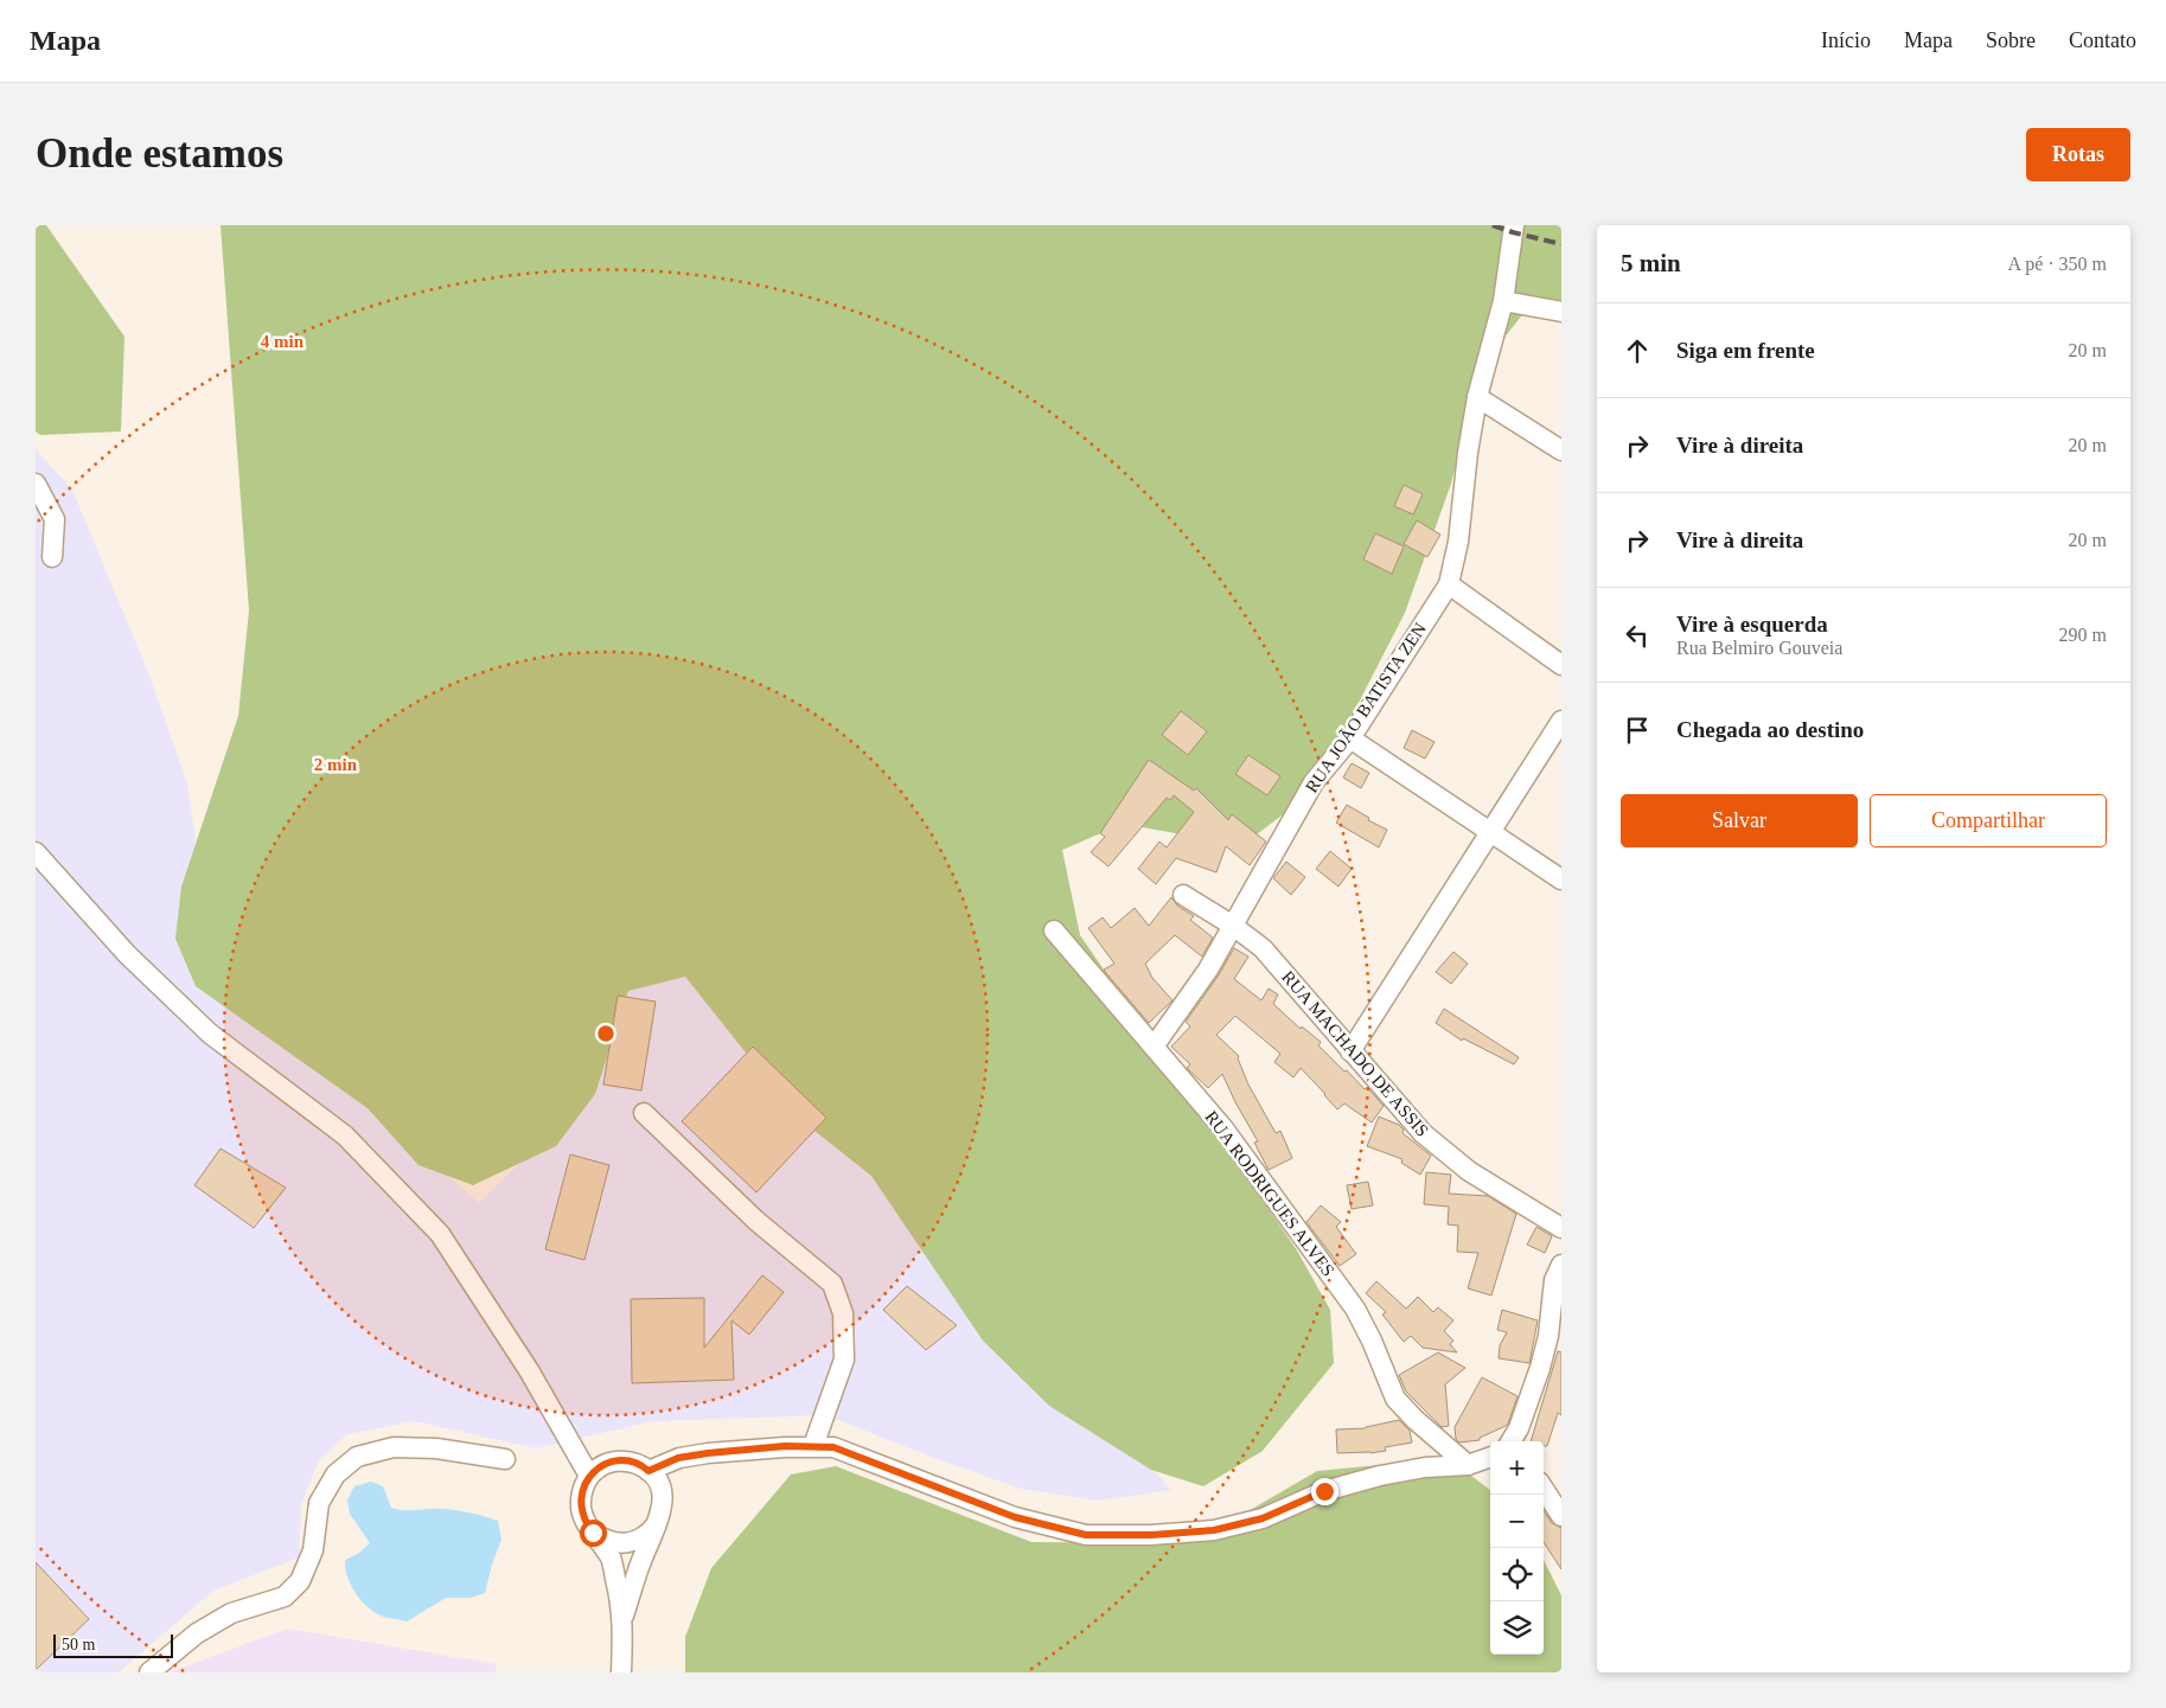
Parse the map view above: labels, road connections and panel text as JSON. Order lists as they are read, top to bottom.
{
  "streets": {
    "street": ["RUA JOÃO BATISTA ZEN", "RUA MACHADO DE ASSIS", "RUA RODRIGUES ALVES"]
  },
  "crossings": [
    ["RUA JOÃO BATISTA ZEN", "RUA MACHADO DE ASSIS"],
    ["RUA JOÃO BATISTA ZEN", "RUA RODRIGUES ALVES"]
  ],
  "scale_bar": "50 m",
  "page": {
    "header": "Mapa",
    "nav": [
      "Início",
      "Mapa",
      "Sobre",
      "Contato"
    ],
    "buttons": [
      "Rotas",
      ["Salvar", "Compartilhar"]
    ],
    "title": "Onde estamos",
    "heading": ["5 min", "A pé · 350 m"],
    "list": [
      ["Siga em frente", "20 m"],
      ["Vire à direita", "20 m"],
      ["Vire à direita", "20 m"],
      ["Vire à esquerda", "Rua Belmiro Gouveia", "290 m"],
      "Chegada ao destino"
    ],
    "map_buttons": ["+", "−"],
    "scale": "50 m"
  },
  "rings": ["4 min", "2 min"]
}
